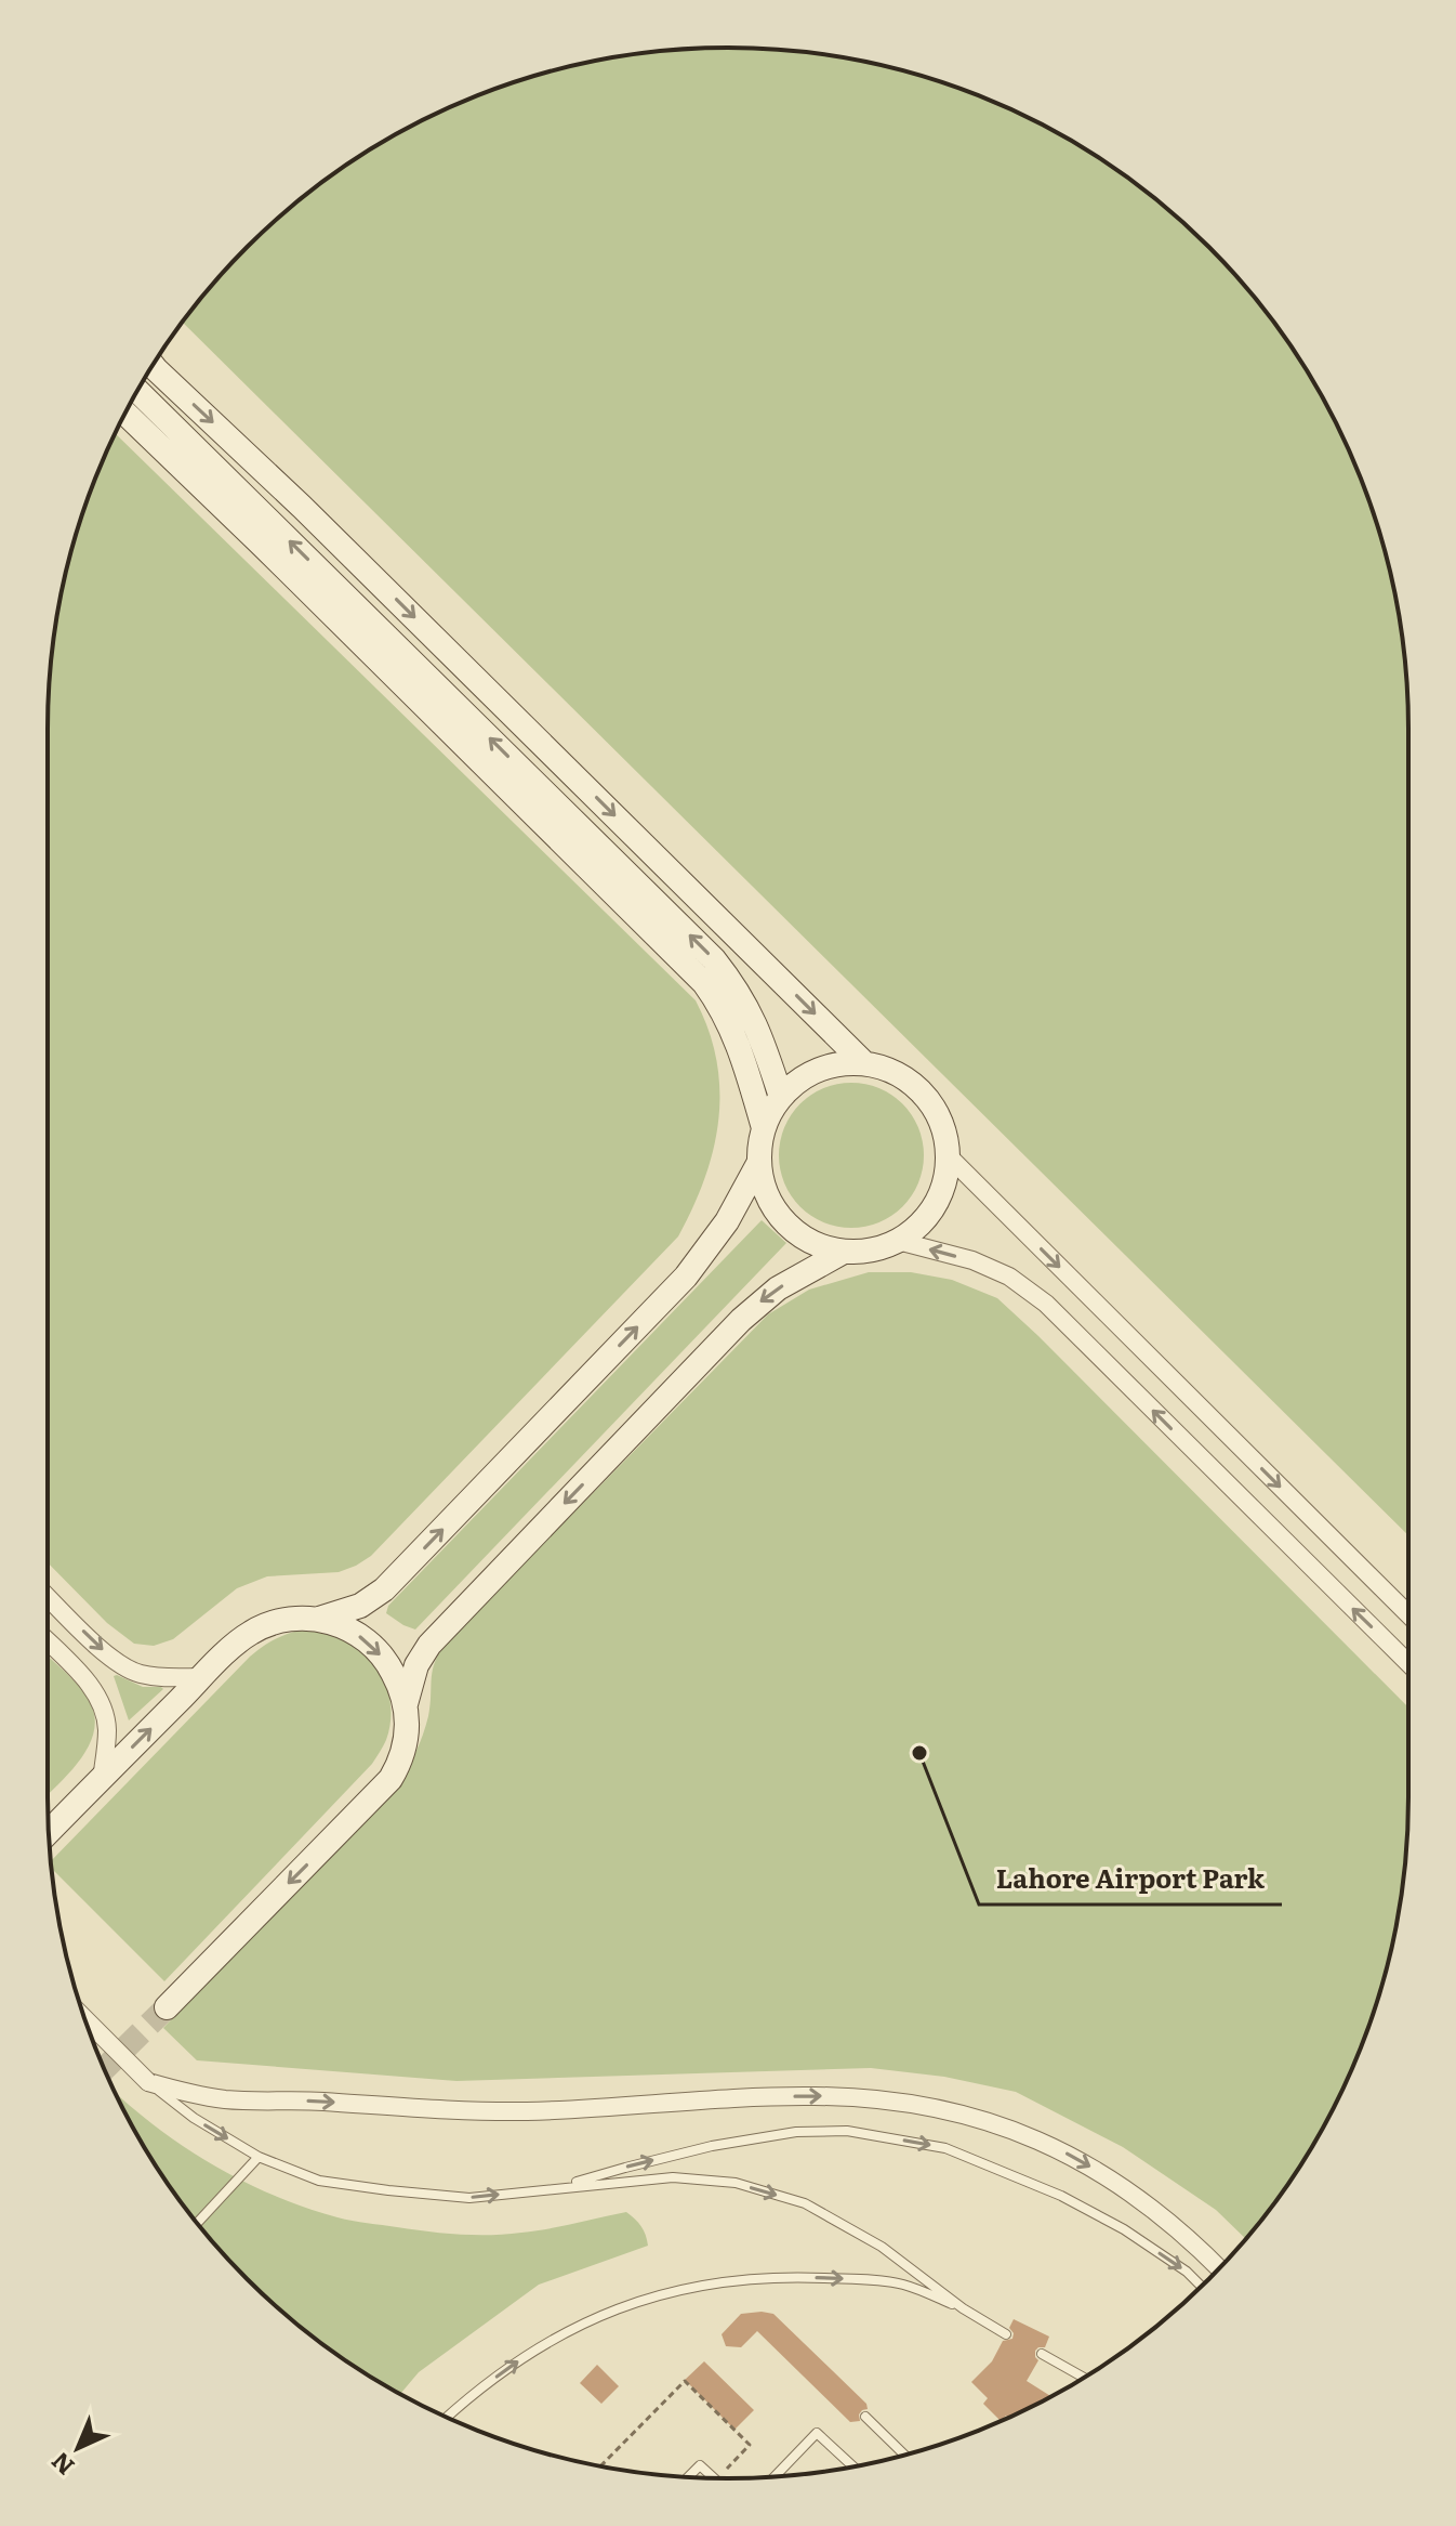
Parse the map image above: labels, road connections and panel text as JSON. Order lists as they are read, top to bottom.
{
  "places": ["Lahore Airport Park"],
  "north": "bottom left"
}
